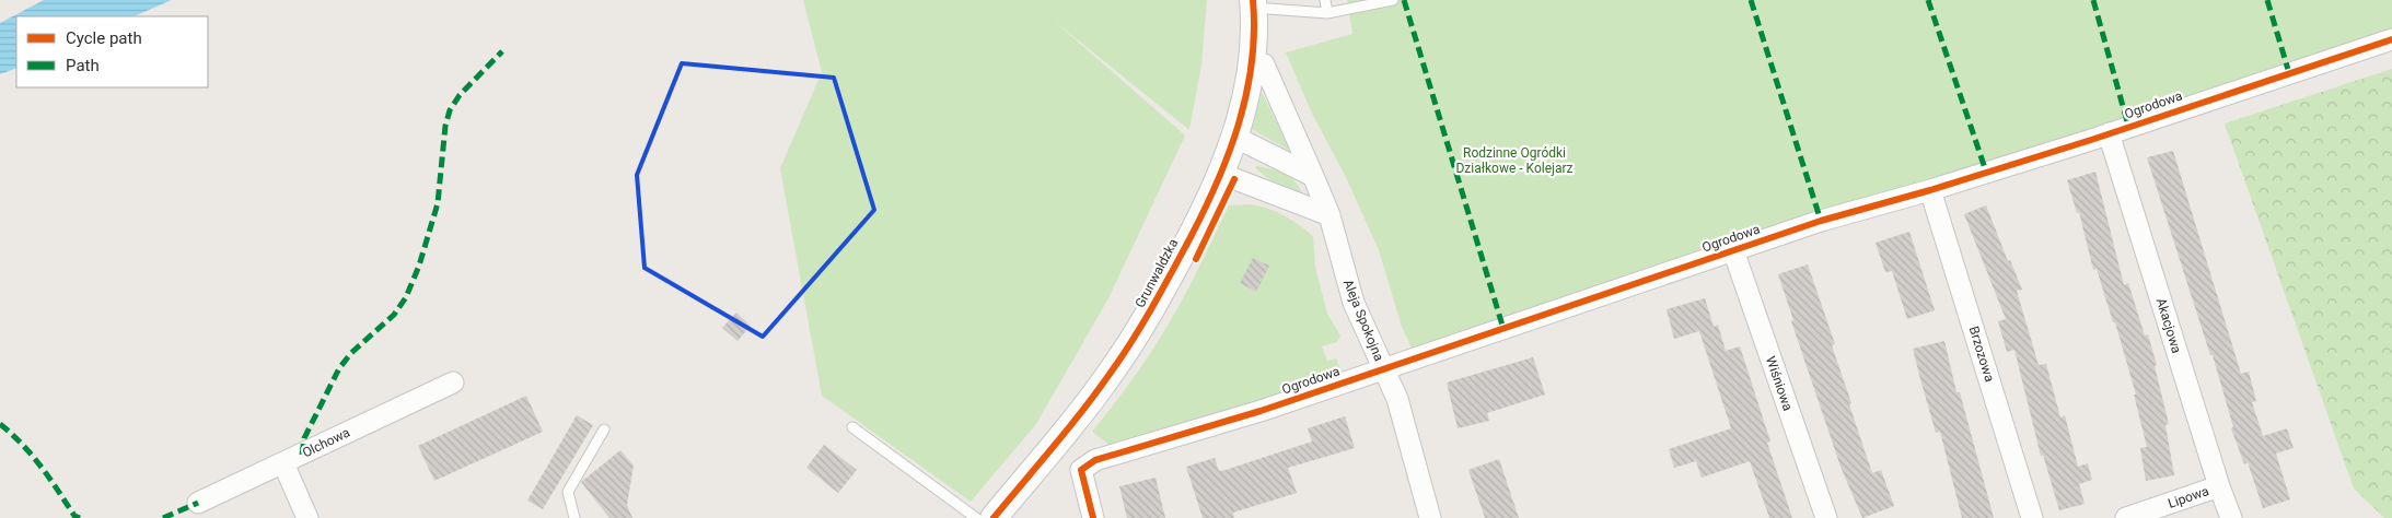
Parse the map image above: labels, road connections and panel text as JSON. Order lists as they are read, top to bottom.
{
  "streets": {
    "street": [
      "Ogrodowa",
      "Grunwaldzka",
      "Aleja Spokojna",
      "Akacjowa",
      "Brzozowa",
      "Wiśniowa",
      "Olchowa",
      "Lipowa"
    ]
  },
  "crossings": [
    ["Ogrodowa", "Aleja Spokojna"],
    ["Ogrodowa", "Akacjowa"],
    ["Ogrodowa", "Brzozowa"],
    ["Ogrodowa", "Wiśniowa"],
    ["Grunwaldzka", "Aleja Spokojna"],
    ["Akacjowa", "Lipowa"]
  ],
  "parks": ["Rodzinne Ogródki Działkowe - Kolejarz"],
  "legend": ["Cycle path", "Path"]
}
